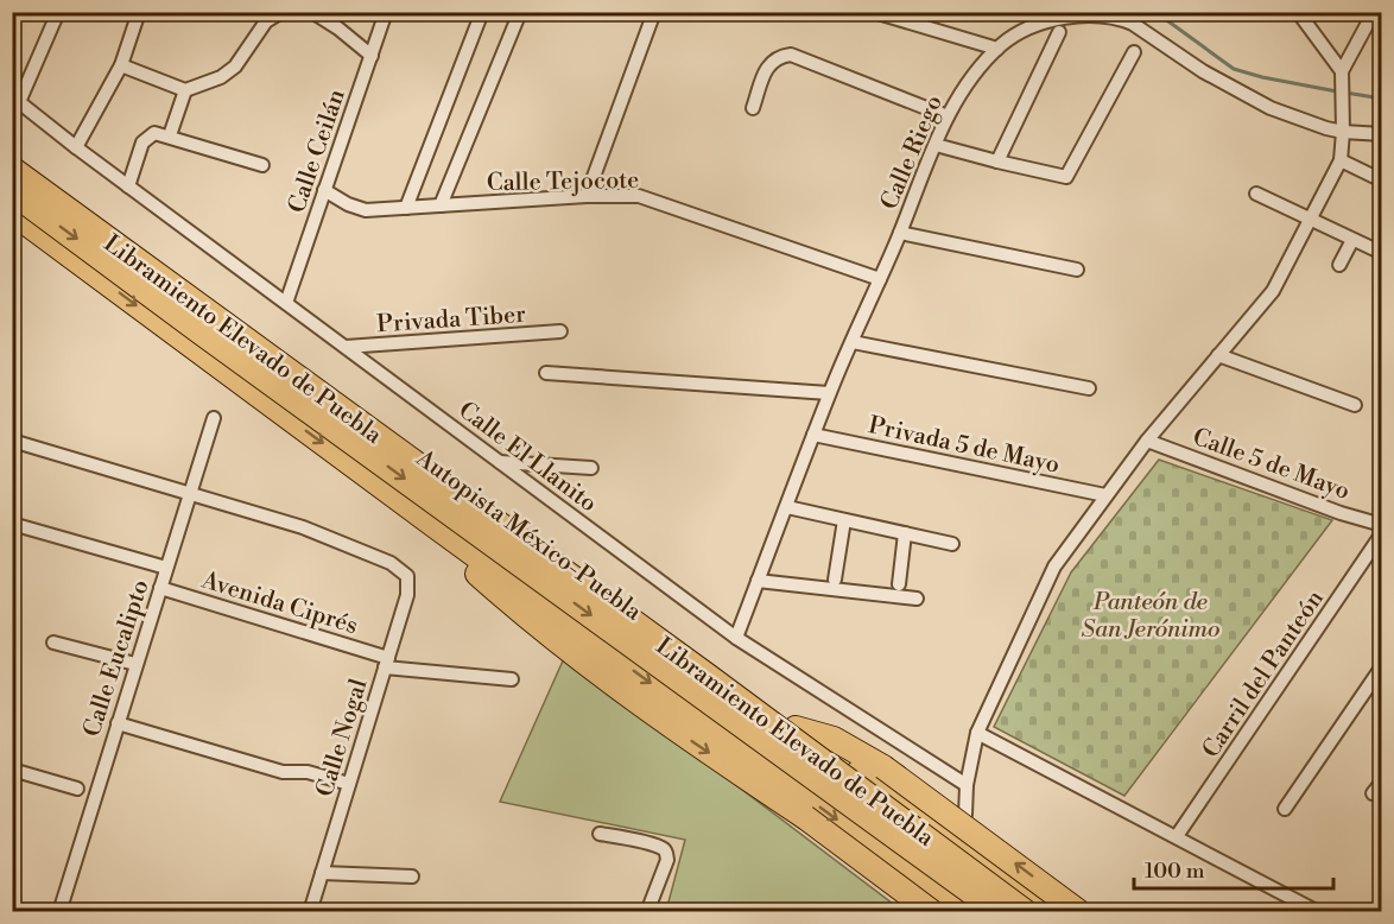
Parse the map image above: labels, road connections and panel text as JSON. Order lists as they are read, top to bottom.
{
  "streets": {
    "highway": ["Libramiento Elevado de Puebla", "Autopista México-Puebla"],
    "street": [
      "Calle Ceilán",
      "Calle Riego",
      "Calle Tejocote",
      "Privada Tiber",
      "Privada 5 de Mayo",
      "Calle El Llanito",
      "Calle 5 de Mayo",
      "Avenida Ciprés",
      "Calle Eucalipto",
      "Carril del Panteón",
      "Calle Nogal"
    ]
  },
  "crossings": [
    ["Calle Ceilán", "Calle Tejocote"],
    ["Calle Ceilán", "Calle El Llanito"],
    ["Calle Riego", "Calle Tejocote"],
    ["Calle Riego", "Privada 5 de Mayo"],
    ["Calle Riego", "Calle El Llanito"],
    ["Privada Tiber", "Calle El Llanito"],
    ["Avenida Ciprés", "Calle Eucalipto"],
    ["Avenida Ciprés", "Calle Nogal"],
    ["Calle Eucalipto", "Calle Nogal"]
  ],
  "parks": ["Panteón de San Jerónimo"],
  "scale_bar": "100 m"
}
